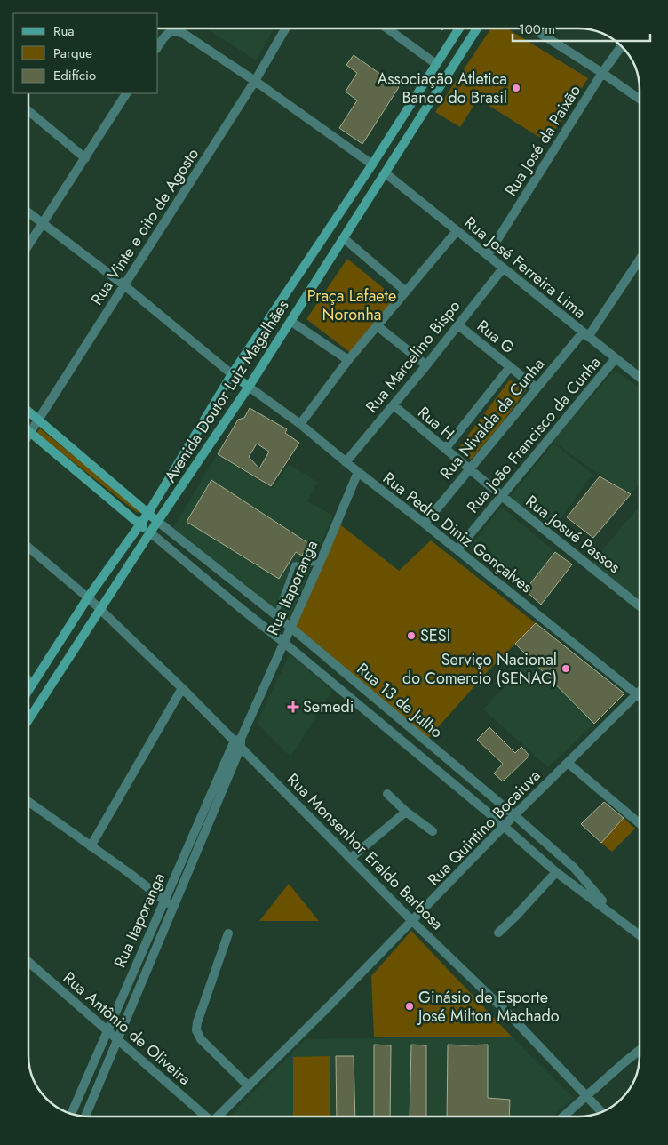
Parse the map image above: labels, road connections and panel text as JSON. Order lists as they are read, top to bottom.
{
  "streets": {
    "street": [
      "Rua José da Paixão",
      "Rua Vinte e oito de Agosto",
      "Rua José Ferreira Lima",
      "Rua G",
      "Rua Marcelino Bispo",
      "Avenida Doutor Luiz Magalhães",
      "Rua Nivalda da Cunha",
      "Rua H",
      "Rua João Francisco da Cunha",
      "Rua Pedro Diniz Gonçalves",
      "Rua Josué Passos",
      "Rua Itaporanga",
      "Rua 13 de Julho",
      "Rua Quintino Bocaiuva",
      "Rua Monsenhor Eraldo Barbosa",
      "Rua Antônio de Oliveira"
    ]
  },
  "crossings": [
    ["Rua José da Paixão", "Rua José Ferreira Lima"],
    ["Rua José Ferreira Lima", "Rua Marcelino Bispo"],
    ["Rua José Ferreira Lima", "Avenida Doutor Luiz Magalhães"],
    ["Rua José Ferreira Lima", "Rua Nivalda da Cunha"],
    ["Rua José Ferreira Lima", "Rua João Francisco da Cunha"],
    ["Rua G", "Rua Marcelino Bispo"],
    ["Rua G", "Rua Nivalda da Cunha"],
    ["Rua Marcelino Bispo", "Rua H"],
    ["Rua Marcelino Bispo", "Rua Pedro Diniz Gonçalves"],
    ["Avenida Doutor Luiz Magalhães", "Rua Pedro Diniz Gonçalves"],
    ["Avenida Doutor Luiz Magalhães", "Rua 13 de Julho"],
    ["Avenida Doutor Luiz Magalhães", "Rua Monsenhor Eraldo Barbosa"],
    ["Rua Nivalda da Cunha", "Rua H"],
    ["Rua Nivalda da Cunha", "Rua Pedro Diniz Gonçalves"],
    ["Rua H", "Rua João Francisco da Cunha"],
    ["Rua H", "Rua Josué Passos"],
    ["Rua João Francisco da Cunha", "Rua Pedro Diniz Gonçalves"],
    ["Rua João Francisco da Cunha", "Rua Josué Passos"],
    ["Rua Pedro Diniz Gonçalves", "Rua Itaporanga"],
    ["Rua Pedro Diniz Gonçalves", "Rua Quintino Bocaiuva"],
    ["Rua Itaporanga", "Rua 13 de Julho"],
    ["Rua Itaporanga", "Rua Monsenhor Eraldo Barbosa"],
    ["Rua Itaporanga", "Rua Antônio de Oliveira"],
    ["Rua 13 de Julho", "Rua Quintino Bocaiuva"],
    ["Rua Quintino Bocaiuva", "Rua Monsenhor Eraldo Barbosa"]
  ],
  "parks": ["Praça Lafaete Noronha"],
  "places": {
    "other": [
      "Associação Atletica Banco do Brasil",
      "SESI",
      "Serviço Nacional do Comercio (SENAC)",
      "Ginásio de Esporte José Milton Machado"
    ],
    "health": ["Semedi"]
  },
  "legend": ["Rua", "Parque", "Edifício"],
  "scale_bar": "100 m"
}
